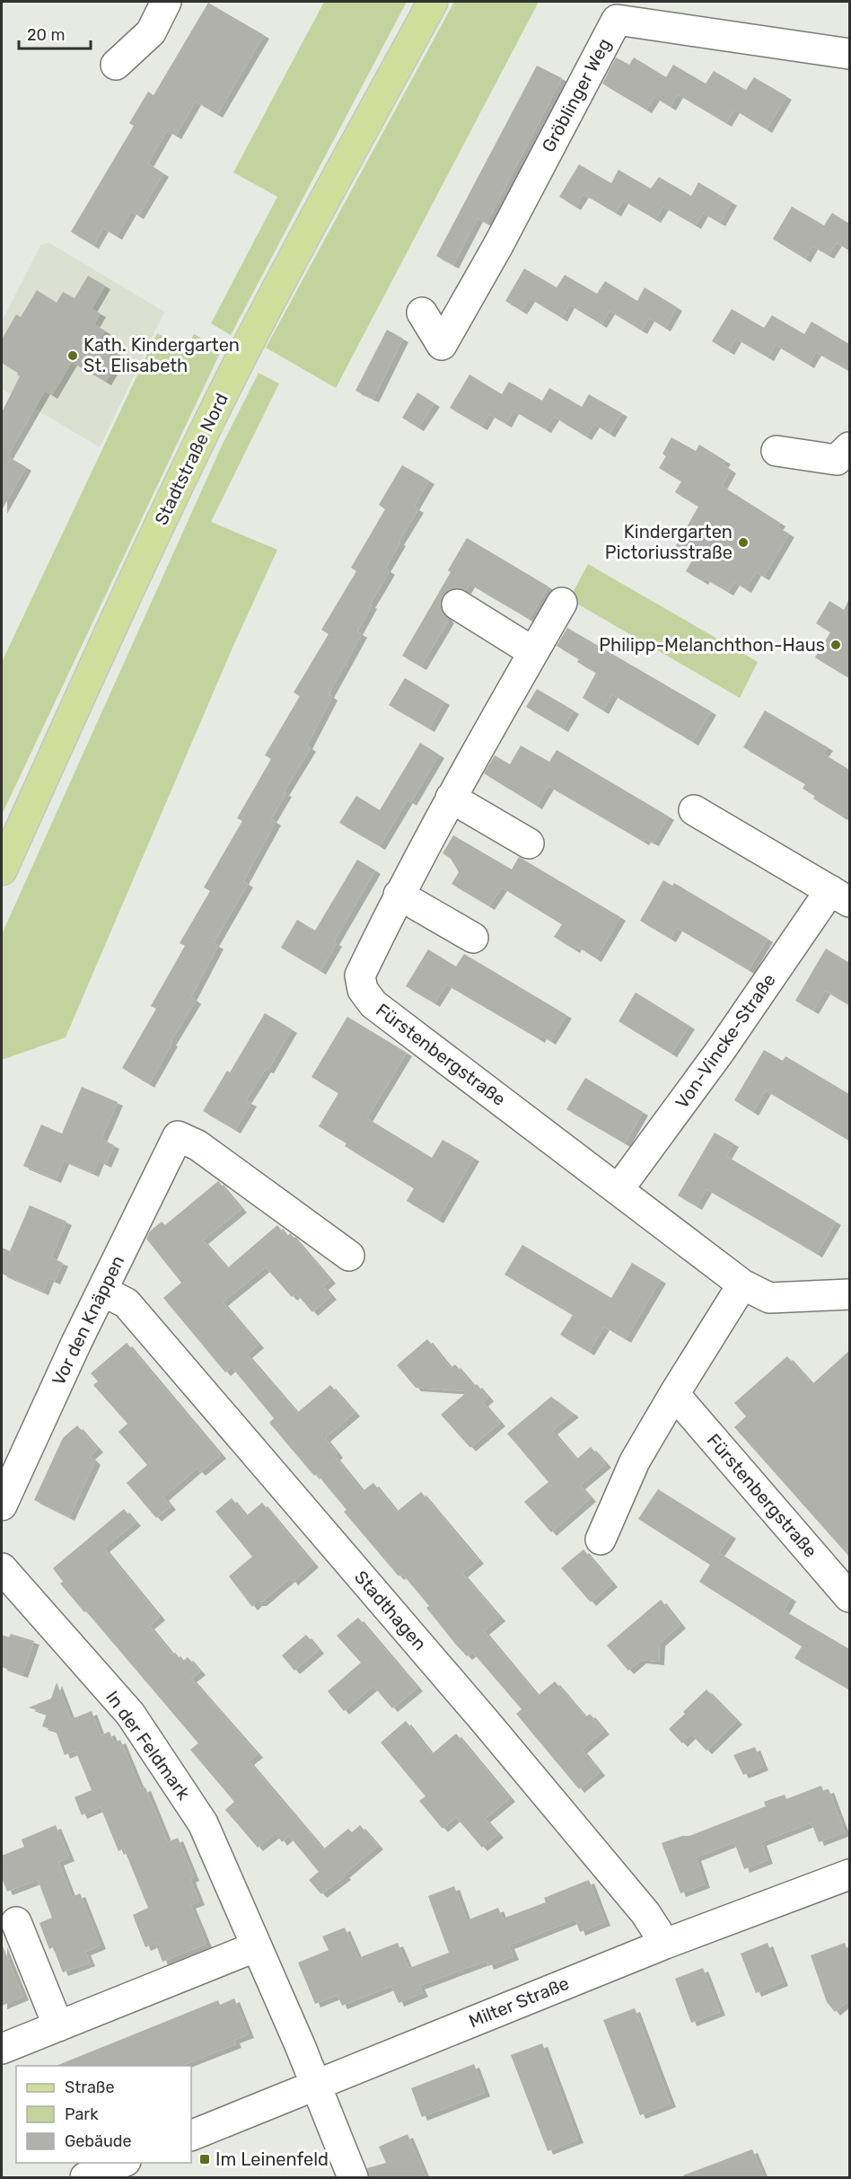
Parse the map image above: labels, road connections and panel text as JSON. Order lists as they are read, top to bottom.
{
  "streets": {
    "main road": ["Stadtstraße Nord"],
    "street": [
      "Gröblinger Weg",
      "Von-Vincke-Straße",
      "Fürstenbergstraße",
      "Vor den Knäppen",
      "Stadthagen",
      "In der Feldmark",
      "Milter Straße"
    ]
  },
  "crossings": [
    ["Von-Vincke-Straße", "Fürstenbergstraße"],
    ["Vor den Knäppen", "Stadthagen"],
    ["Stadthagen", "Milter Straße"],
    ["In der Feldmark", "Milter Straße"]
  ],
  "places": {
    "other": ["Kath. Kindergarten St. Elisabeth", "Kindergarten Pictoriusstraße", "Philipp-Melanchthon-Haus"],
    "transit": ["Im Leinenfeld"]
  },
  "legend": ["Straße", "Park", "Gebäude"],
  "scale_bar": "20 m"
}
